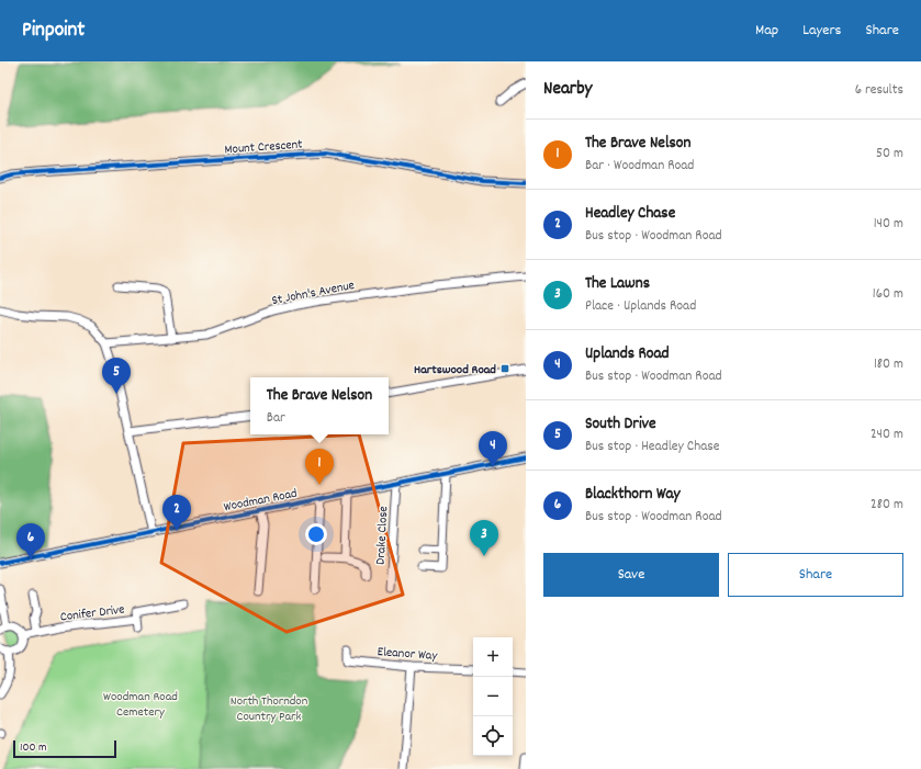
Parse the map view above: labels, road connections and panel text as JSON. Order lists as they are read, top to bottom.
{
  "streets": {
    "street": [
      "Mount Crescent",
      "St John's Avenue",
      "Woodman Road",
      "Drake Close",
      "Conifer Drive",
      "Eleanor Way"
    ]
  },
  "crossings": [
    ["Woodman Road", "Drake Close"]
  ],
  "parks": ["Woodman Road Cemetery", "North Thorndon Country Park"],
  "places": {
    "transit": ["Hartswood Road"]
  },
  "scale_bar": "100 m",
  "page": {
    "header": "Pinpoint",
    "nav": ["Map", "Layers", "Share"],
    "heading": ["Nearby", "6 results"],
    "list": [
      {
        "mark": "1",
        "name": "The Brave Nelson",
        "note": "Bar · Woodman Road",
        "value": "50 m"
      },
      {
        "mark": "2",
        "name": "Headley Chase",
        "note": "Bus stop · Woodman Road",
        "value": "140 m"
      },
      {
        "mark": "3",
        "name": "The Lawns",
        "note": "Place · Uplands Road",
        "value": "160 m"
      },
      {
        "mark": "4",
        "name": "Uplands Road",
        "note": "Bus stop · Woodman Road",
        "value": "180 m"
      },
      {
        "mark": "5",
        "name": "South Drive",
        "note": "Bus stop · Headley Chase",
        "value": "240 m"
      },
      {
        "mark": "6",
        "name": "Blackthorn Way",
        "note": "Bus stop · Woodman Road",
        "value": "280 m"
      }
    ],
    "pins": [
      "5",
      "4",
      "1",
      "2",
      "3",
      "6"
    ],
    "popup": ["The Brave Nelson", "Bar"],
    "buttons": ["Save", "Share"],
    "map_buttons": ["+", "−"],
    "scale": "100 m"
  }
}
